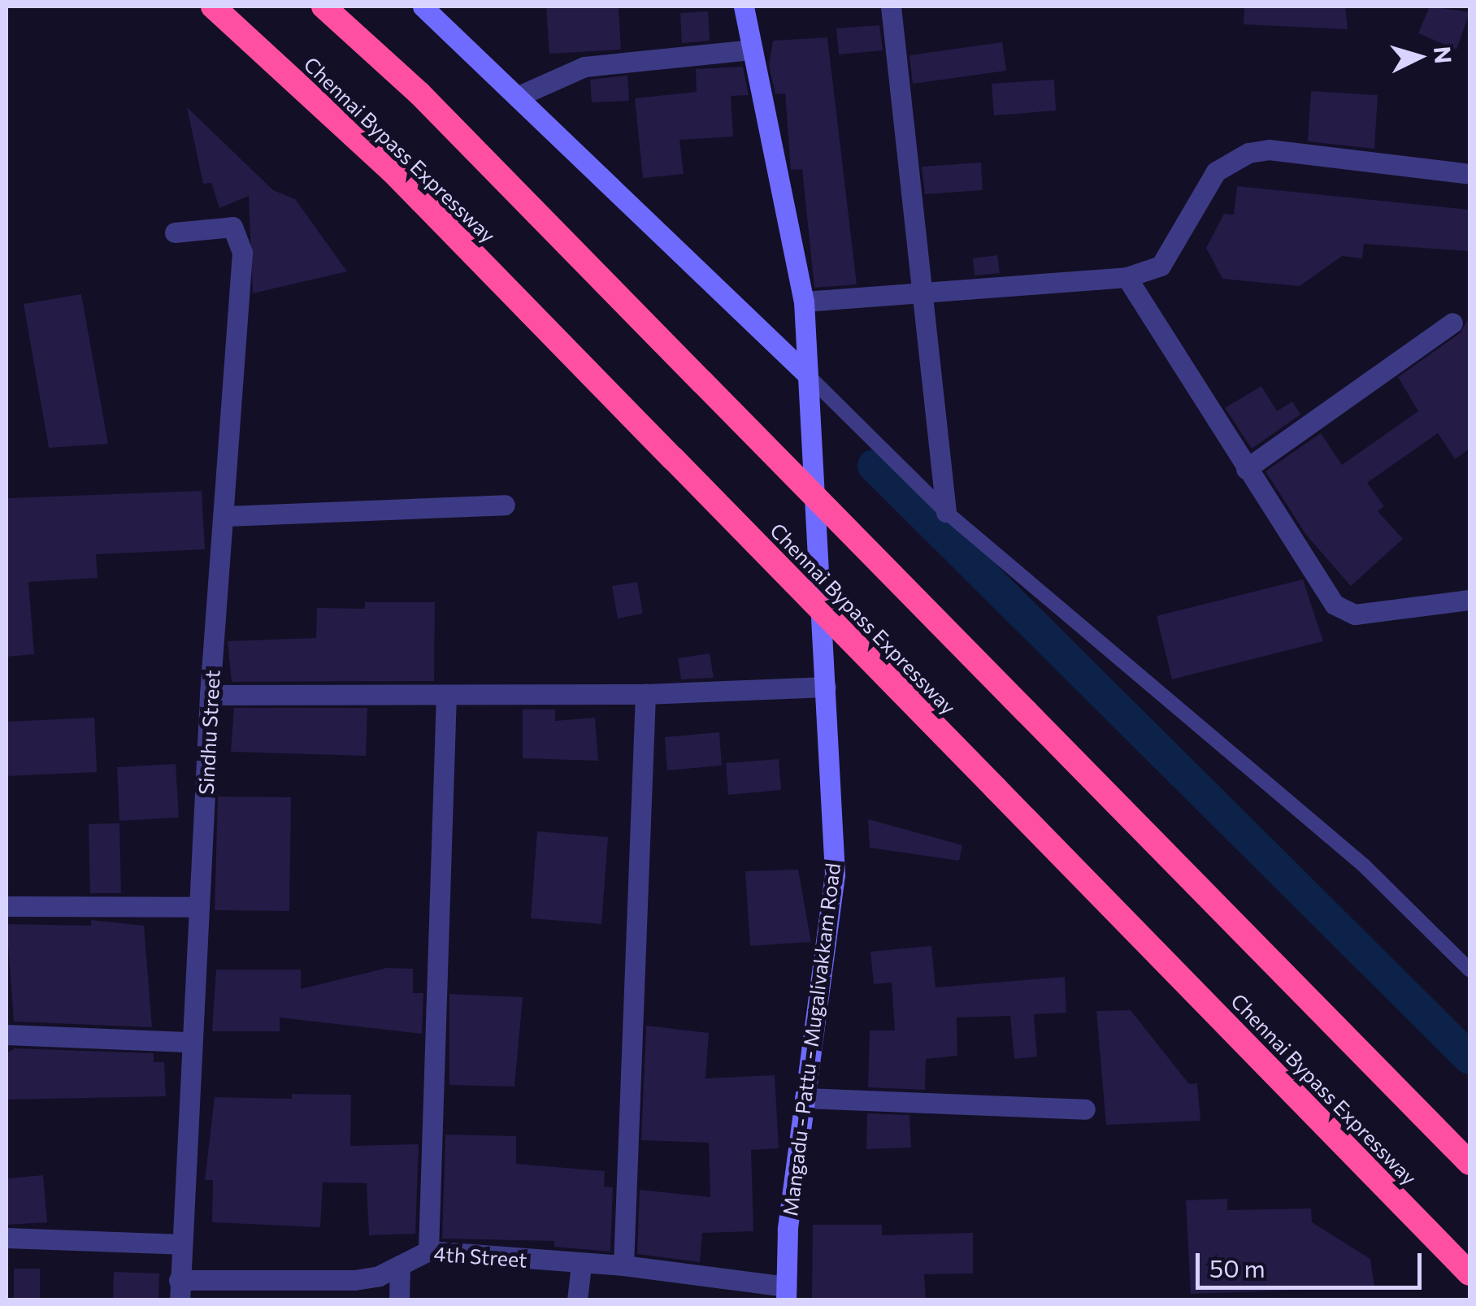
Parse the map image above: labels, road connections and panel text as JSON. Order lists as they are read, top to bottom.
{
  "streets": {
    "highway": ["Chennai Bypass Expressway"],
    "street": ["Sindhu Street", "Mangadu - Pattu - Mugalivakkam Road", "4th Street"]
  },
  "crossings": [
    ["Sindhu Street", "4th Street"],
    ["Mangadu - Pattu - Mugalivakkam Road", "4th Street"]
  ],
  "scale_bar": "50 m",
  "north": "right"
}
